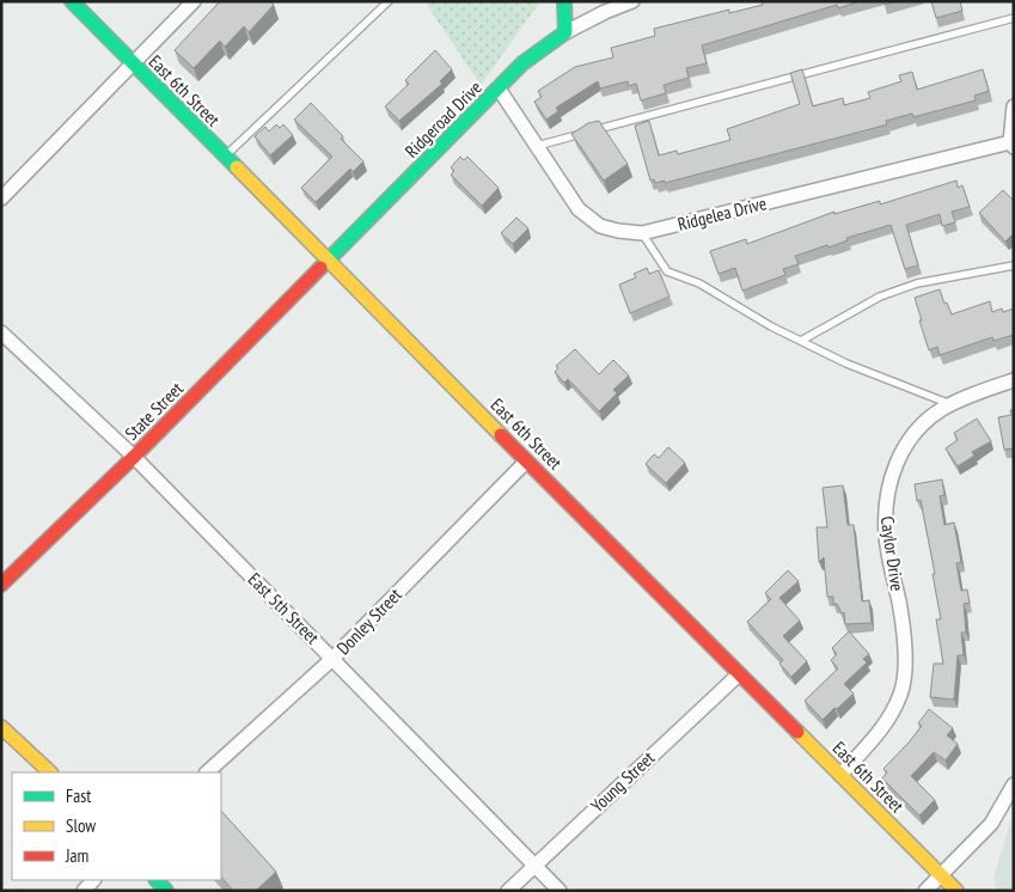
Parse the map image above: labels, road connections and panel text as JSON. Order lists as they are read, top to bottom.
{
  "streets": {
    "street": [
      "East 6th Street",
      "Ridgeroad Drive",
      "Ridgelea Drive",
      "State Street",
      "Caylor Drive",
      "East 5th Street",
      "Donley Street",
      "Young Street"
    ]
  },
  "crossings": [
    ["East 6th Street", "Ridgeroad Drive"],
    ["East 6th Street", "State Street"],
    ["East 6th Street", "Caylor Drive"],
    ["East 6th Street", "Donley Street"],
    ["East 6th Street", "Young Street"],
    ["Ridgeroad Drive", "Ridgelea Drive"],
    ["Ridgeroad Drive", "State Street"],
    ["State Street", "East 5th Street"],
    ["East 5th Street", "Donley Street"],
    ["East 5th Street", "Young Street"]
  ],
  "legend": ["Fast", "Slow", "Jam"]
}
